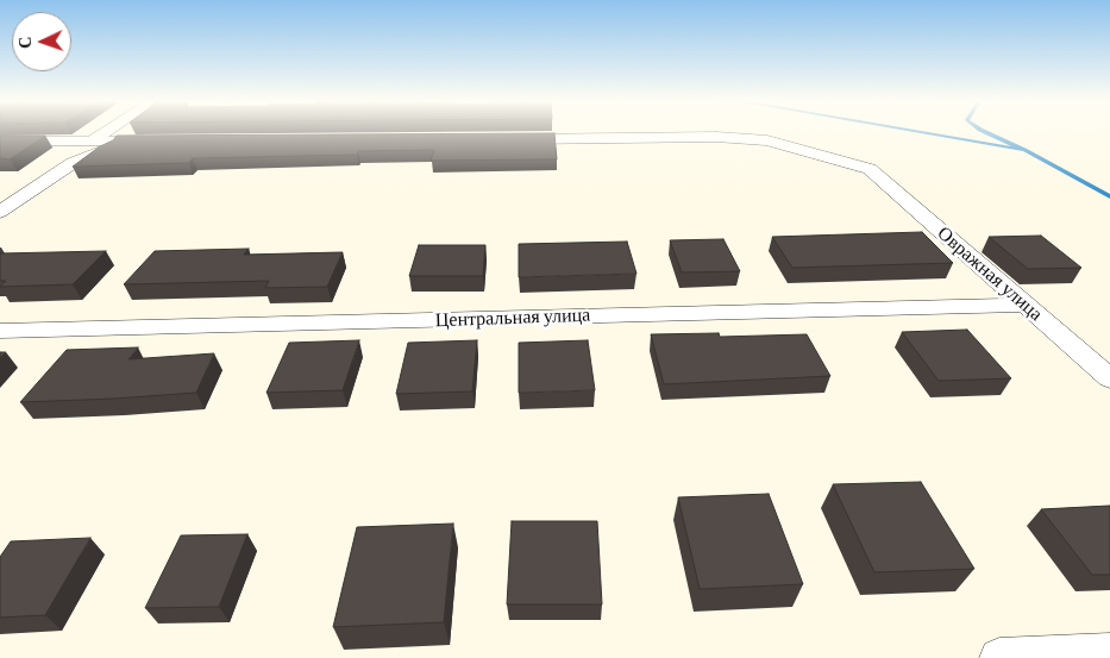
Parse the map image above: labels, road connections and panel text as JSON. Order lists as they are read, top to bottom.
{
  "streets": {
    "street": ["Овражная улица", "Центральная улица"]
  },
  "crossings": [
    ["Овражная улица", "Центральная улица"]
  ],
  "north": "left"
}
